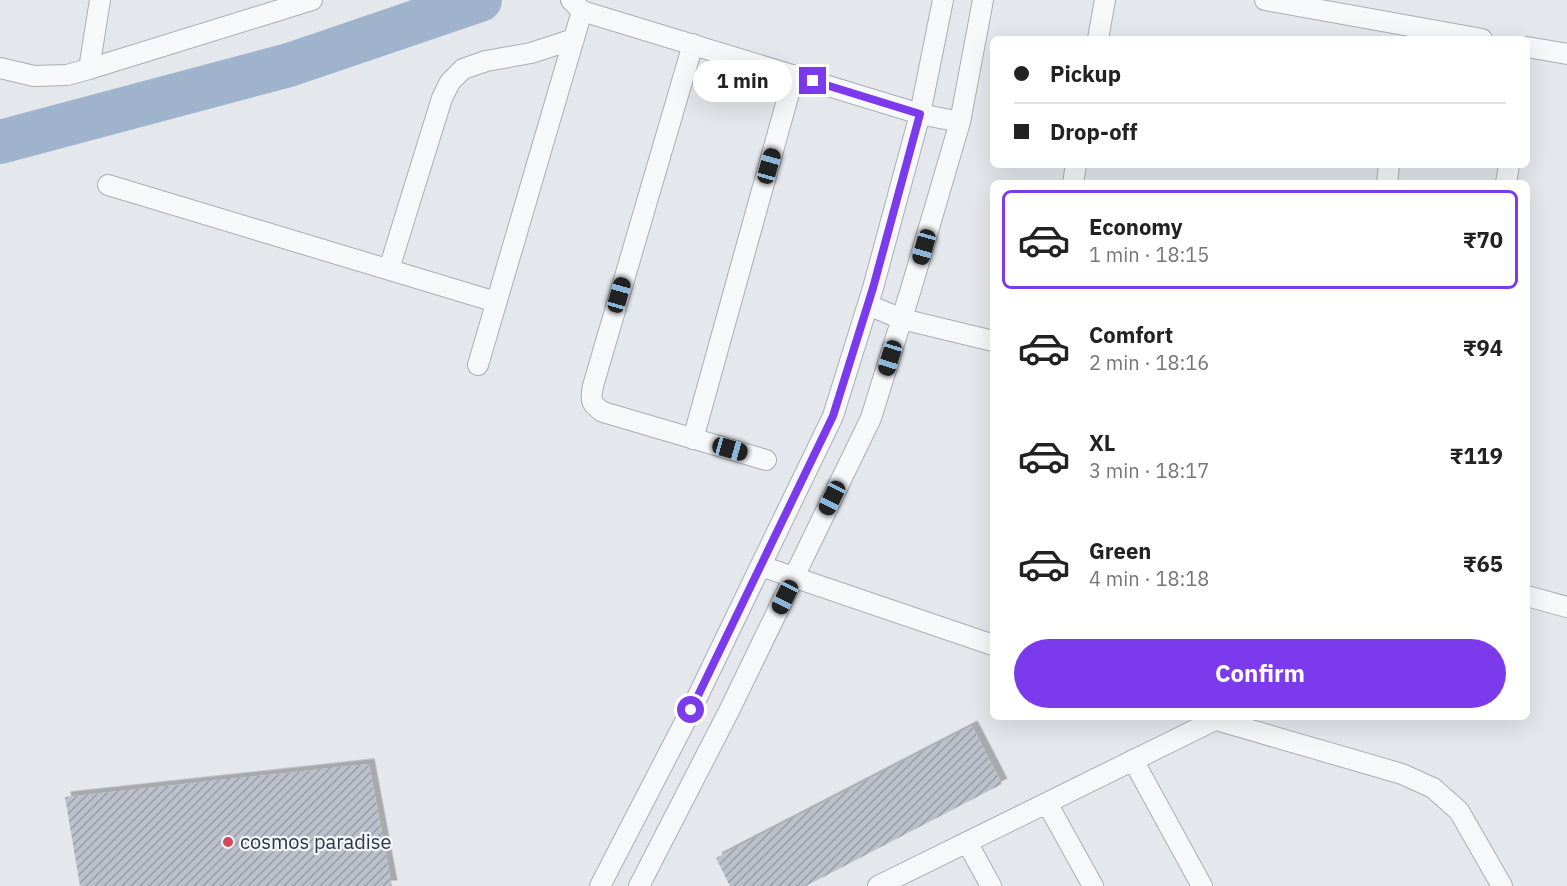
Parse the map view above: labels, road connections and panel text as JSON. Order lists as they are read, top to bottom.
{
  "places": ["cosmos paradise"],
  "page": {
    "banner": ["Pickup", "Drop-off"],
    "bubble": "1 min",
    "list": [
      {
        "name": "Economy",
        "note": "1 min · 18:15",
        "value": "₹70"
      },
      {
        "name": "Comfort",
        "note": "2 min · 18:16",
        "value": "₹94"
      },
      {
        "name": "XL",
        "note": "3 min · 18:17",
        "value": "₹119"
      },
      {
        "name": "Green",
        "note": "4 min · 18:18",
        "value": "₹65"
      }
    ],
    "buttons": "Confirm"
  }
}
